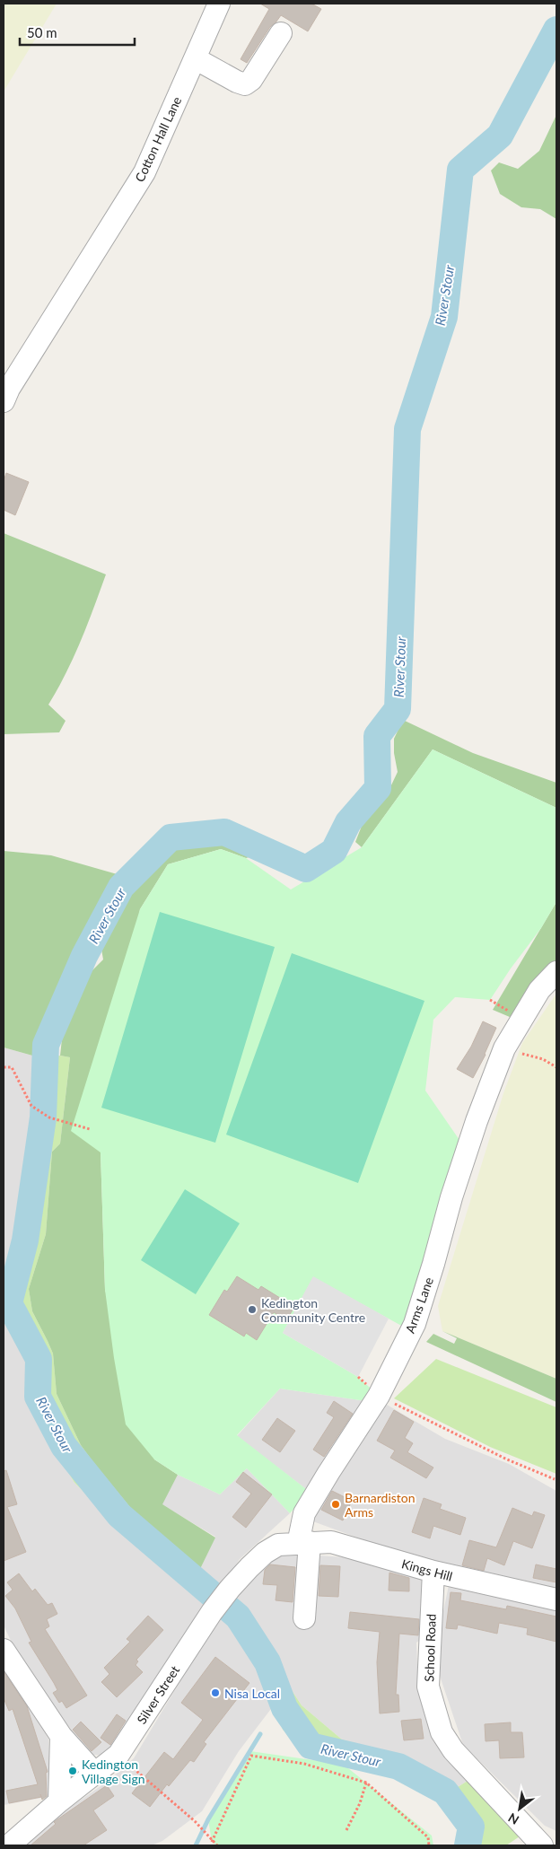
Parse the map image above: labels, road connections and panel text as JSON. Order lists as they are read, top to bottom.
{
  "streets": {
    "street": [
      "Cotton Hall Lane",
      "Arms Lane",
      "Kings Hill",
      "School Road",
      "Silver Street"
    ]
  },
  "crossings": [
    ["Arms Lane", "Kings Hill"],
    ["Arms Lane", "Silver Street"],
    ["Kings Hill", "School Road"],
    ["Kings Hill", "Silver Street"]
  ],
  "water": ["River Stour"],
  "places": [
    "Kedington Community Centre",
    "Barnardiston Arms",
    "Nisa Local",
    "Kedington Village Sign"
  ],
  "scale_bar": "50 m",
  "north": "bottom left"
}
